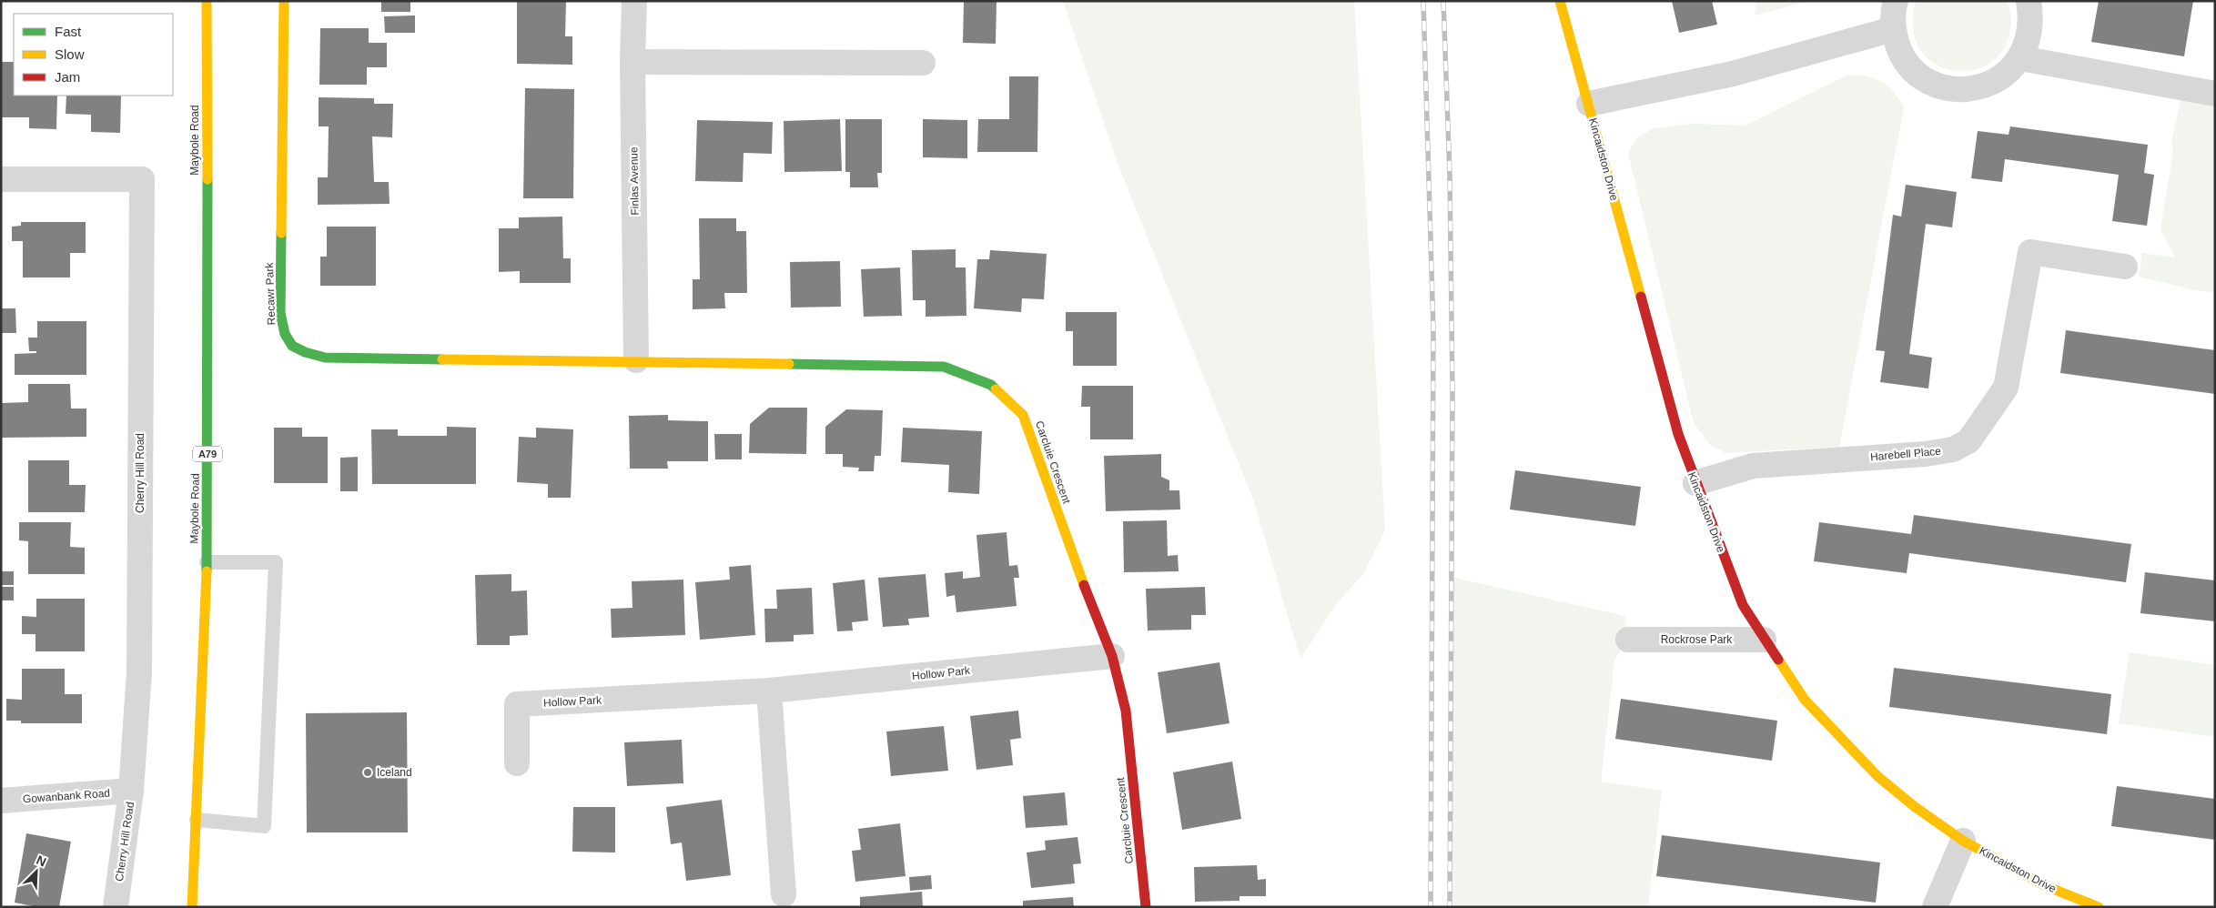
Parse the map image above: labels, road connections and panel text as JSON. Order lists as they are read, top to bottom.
{
  "streets": {
    "street": [
      "Maybole Road",
      "Kincaidston Drive",
      "Finlas Avenue",
      "Recawr Park",
      "A79",
      "Harebell Place",
      "Carcluie Crescent",
      "Cherry Hill Road",
      "Rockrose Park",
      "Hollow Park",
      "Gowanbank Road"
    ]
  },
  "crossings": [
    ["Kincaidston Drive", "Harebell Place"],
    ["Kincaidston Drive", "Rockrose Park"],
    ["Finlas Avenue", "Recawr Park"],
    ["Finlas Avenue", "Carcluie Crescent"],
    ["Recawr Park", "Carcluie Crescent"],
    ["Carcluie Crescent", "Hollow Park"],
    ["Cherry Hill Road", "Gowanbank Road"]
  ],
  "places": ["Iceland"],
  "legend": ["Fast", "Slow", "Jam"],
  "north": "top right"
}
